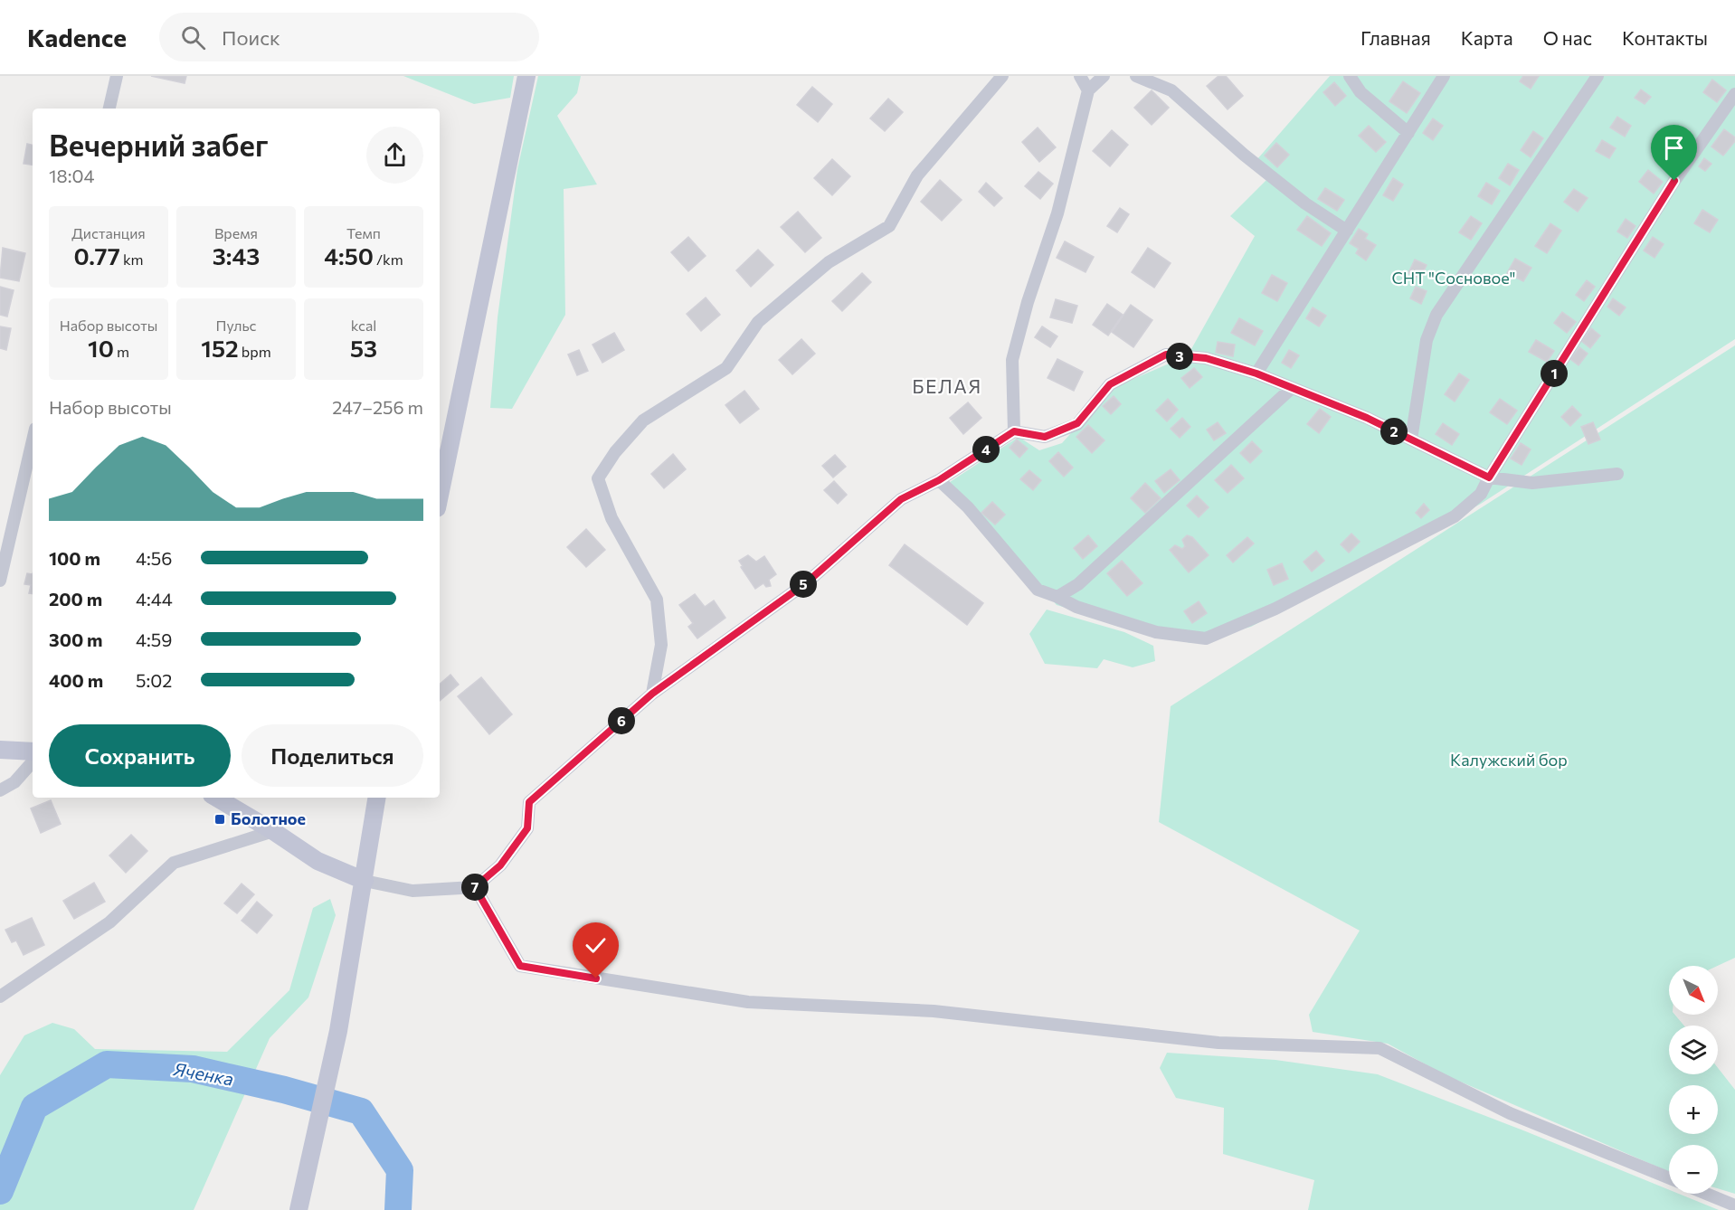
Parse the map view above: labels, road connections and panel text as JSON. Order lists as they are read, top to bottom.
{
  "districts": ["БЕЛАЯ"],
  "water": ["Яченка"],
  "parks": ["СНТ \"Сосновое\"", "Калужский бор"],
  "places": {
    "transit": ["Болотное"]
  },
  "north": "bottom right",
  "page": {
    "header": "Kadence",
    "search": "Поиск",
    "nav": [
      "Главная",
      "Карта",
      "О нас",
      "Контакты"
    ],
    "heading": ["Вечерний забег", "18:04"],
    "stats": [
      ["Дистанция", "0.77 km"],
      ["Время", "3:43"],
      ["Темп", "4:50 /km"],
      ["Набор высоты", "10 m"],
      ["Пульс", "152 bpm"],
      ["kcal", "53"]
    ],
    "pins": [
      "3",
      "1",
      "2",
      "4",
      "5",
      "6",
      "7"
    ],
    "chart": ["Набор высоты", "247–256 m"],
    "list": [
      {
        "name": "100 m",
        "note": "4:56"
      },
      {
        "name": "200 m",
        "note": "4:44"
      },
      {
        "name": "300 m",
        "note": "4:59"
      },
      {
        "name": "400 m",
        "note": "5:02"
      }
    ],
    "buttons": ["Сохранить", "Поделиться"],
    "map_buttons": ["+", "−"]
  }
}
